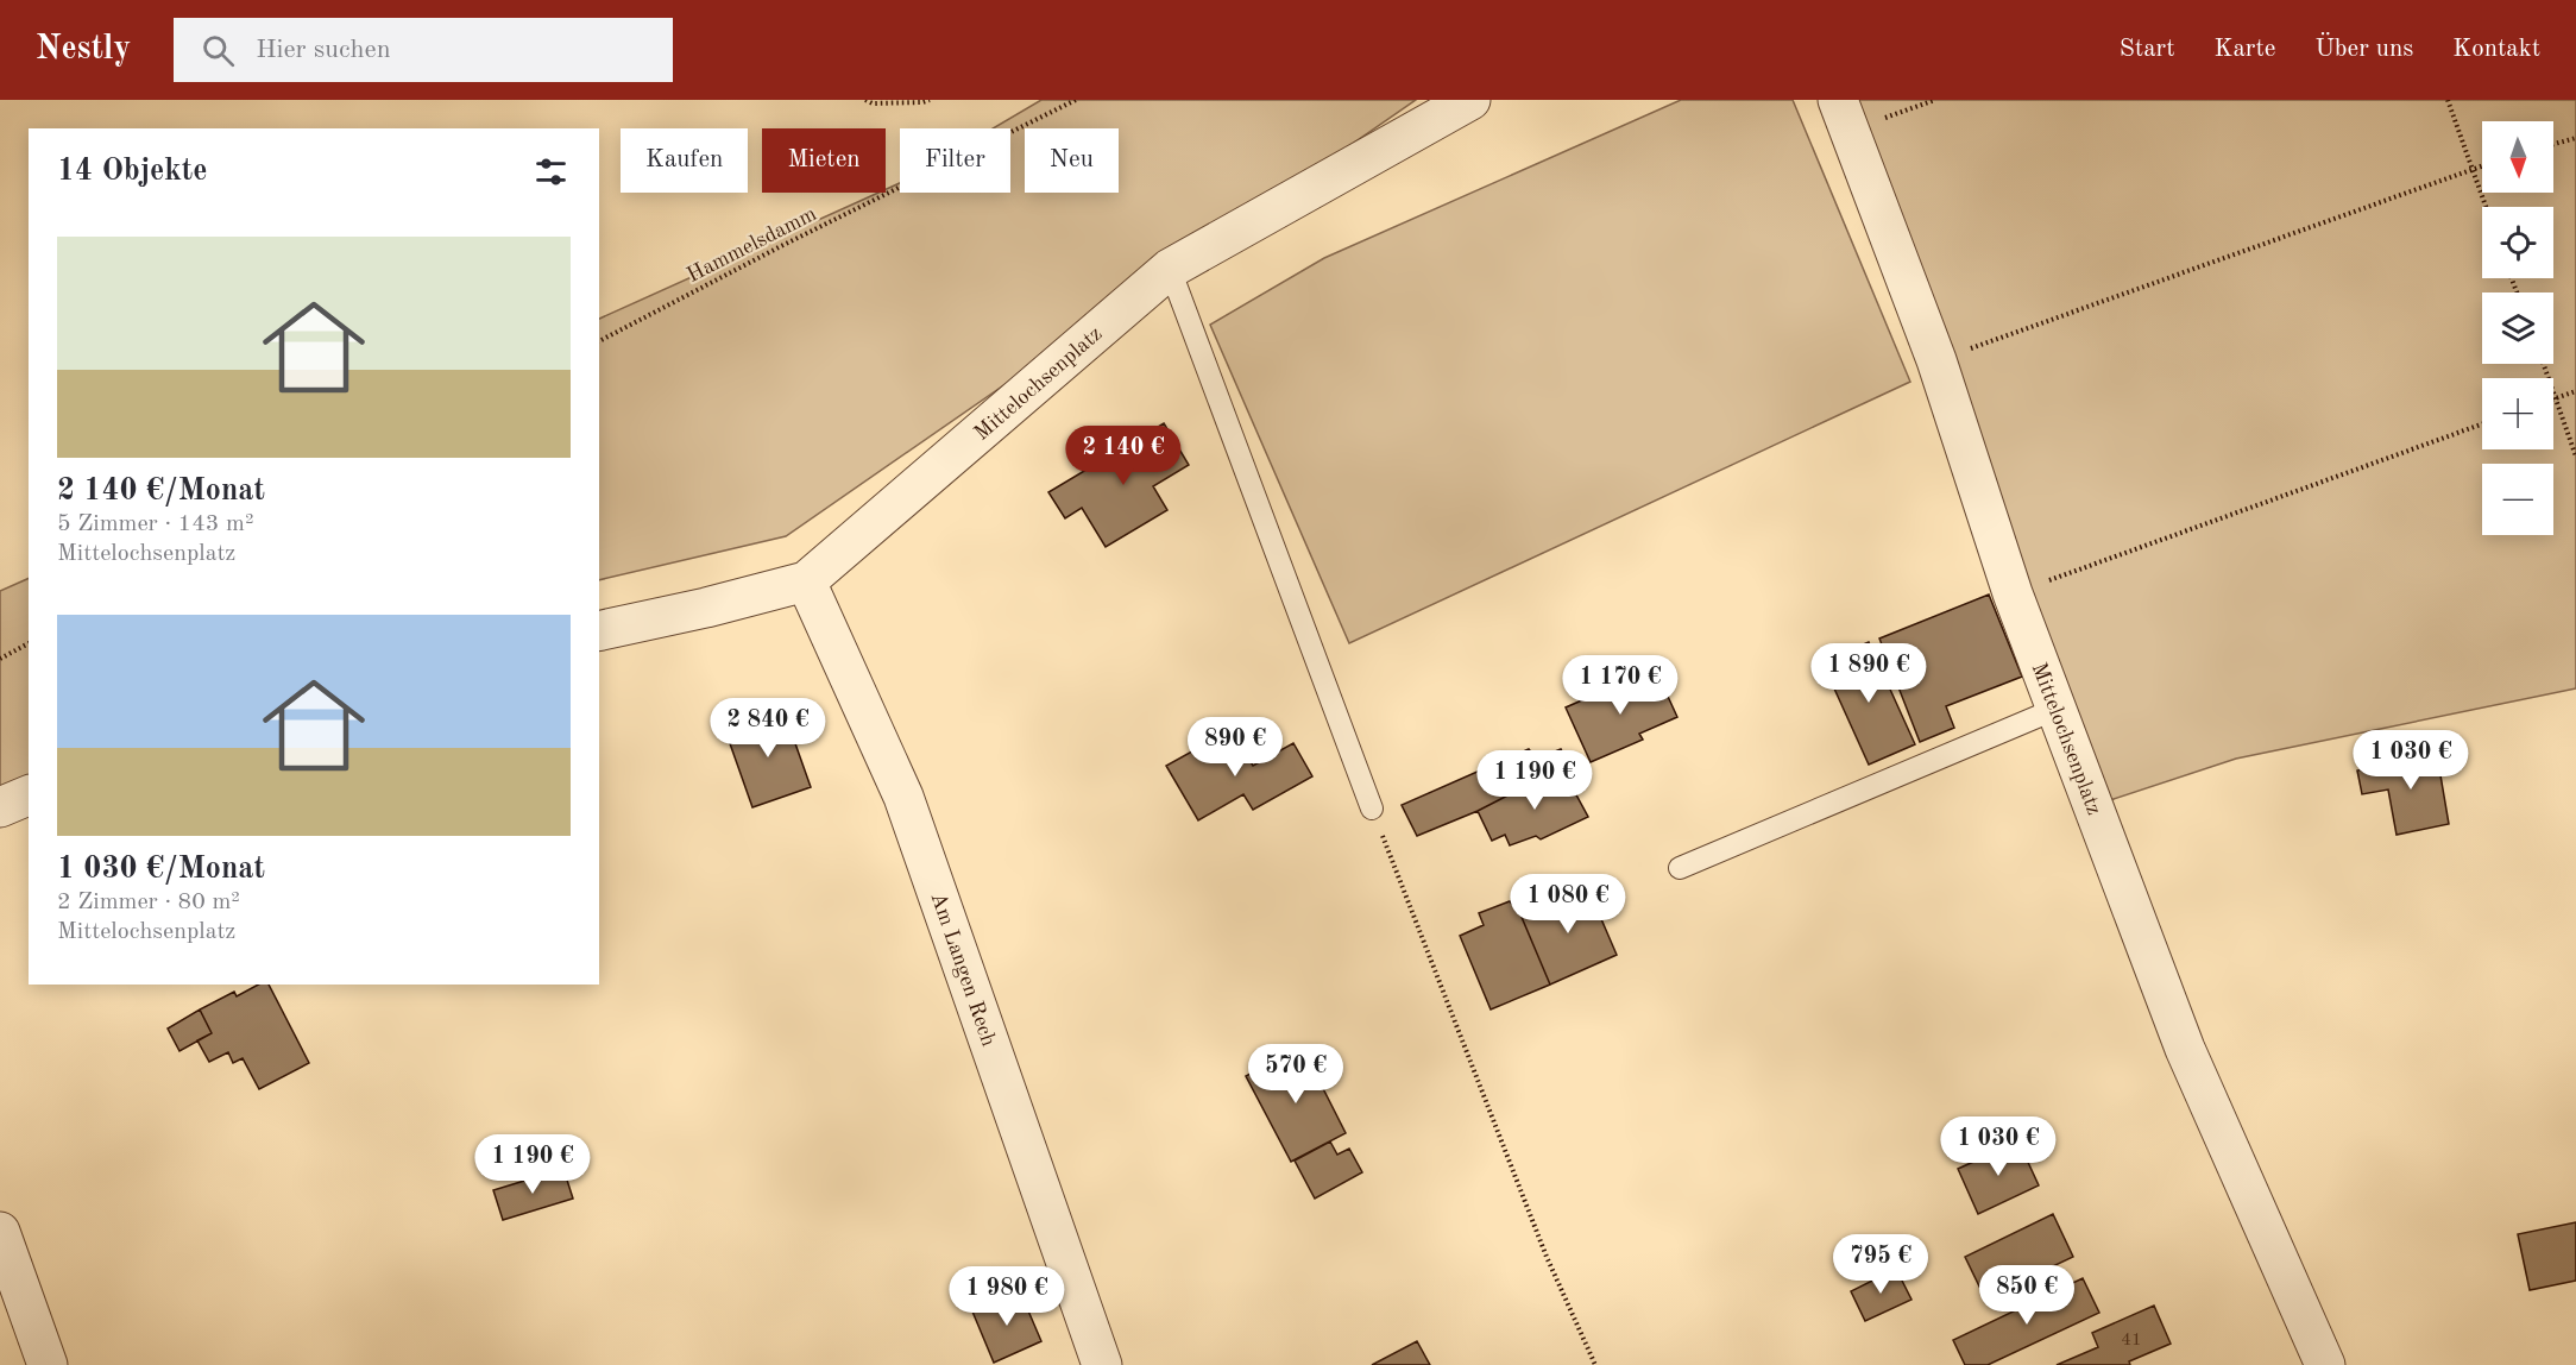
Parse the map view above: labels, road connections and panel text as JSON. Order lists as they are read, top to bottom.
{
  "streets": {
    "street": ["Mittelochsenplatz", "Am Langen Rech"],
    "path": ["Hammelsdamm"]
  },
  "crossings": [
    ["Mittelochsenplatz", "Am Langen Rech"]
  ],
  "house_numbers": ["41"],
  "north": "bottom",
  "page": {
    "header": "Nestly",
    "search": "Hier suchen",
    "nav": [
      "Start",
      "Karte",
      "Über uns",
      "Kontakt"
    ],
    "map_buttons": ["+", "−"],
    "chip": [
      "Kaufen",
      "Mieten",
      "Filter",
      "Neu"
    ],
    "heading": "14 Objekte",
    "list": [
      {
        "name": "2 140 €/Monat",
        "note": "5 Zimmer · 143 m² · Mittelochsenplatz"
      },
      {
        "name": "1 030 €/Monat",
        "note": "2 Zimmer · 80 m² · Mittelochsenplatz"
      }
    ],
    "price": [
      "2 140 €",
      "1 890 €",
      "1 170 €",
      "2 840 €",
      "890 €",
      "1 030 €",
      "1 190 €",
      "1 080 €",
      "570 €",
      "1 030 €",
      "1 190 €",
      "795 €",
      "850 €",
      "1 980 €"
    ]
  }
}
